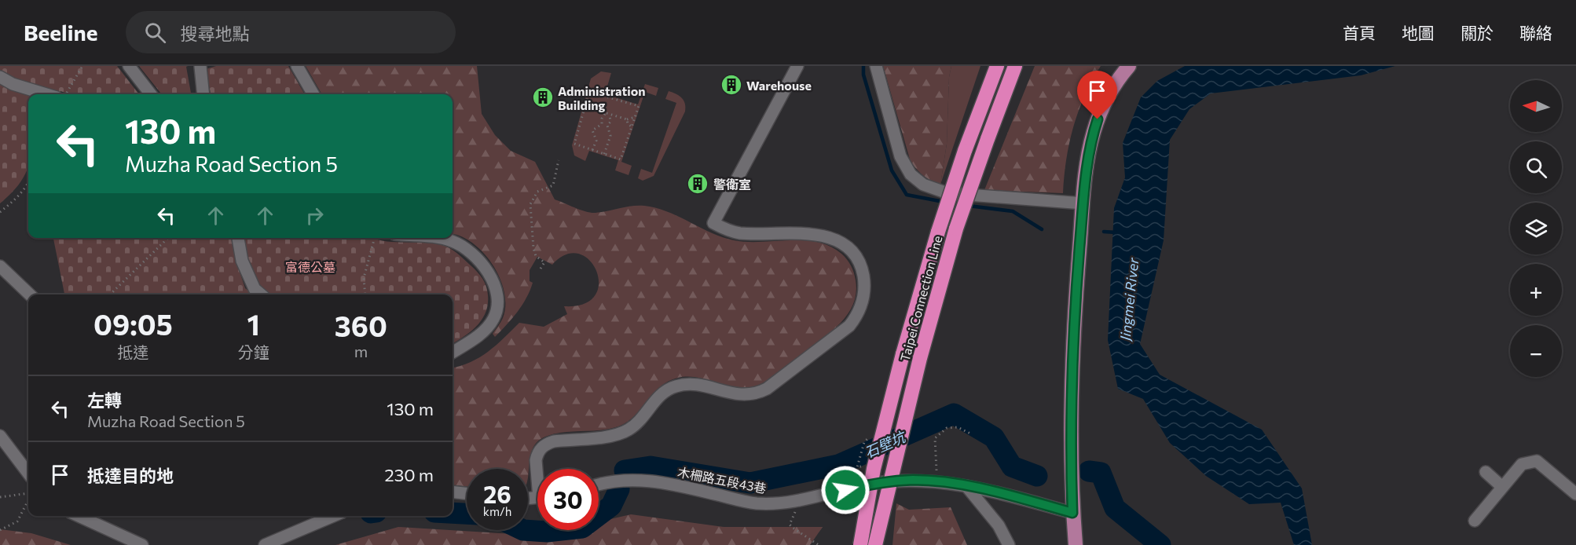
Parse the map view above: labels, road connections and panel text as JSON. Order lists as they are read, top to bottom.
{
  "streets": {
    "highway": ["Taipei Connection Line"],
    "street": ["木柵路五段43巷"]
  },
  "water": ["Jingmei River", "石壁坑"],
  "parks": ["富德公墓"],
  "places": {
    "building": ["Warehouse", "Administration Building", "警衛室"]
  },
  "north": "left",
  "page": {
    "header": "Beeline",
    "search": "搜尋地點",
    "nav": [
      "首頁",
      "地圖",
      "關於",
      "聯絡"
    ],
    "map_buttons": ["+", "−"],
    "turn": ["130 m", "Muzha Road Section 5"],
    "eta": [
      "09:05",
      "抵達",
      "1",
      "分鐘",
      "360",
      "m"
    ],
    "list": [
      {
        "name": "左轉",
        "note": "Muzha Road Section 5",
        "value": "130 m"
      },
      {
        "name": "抵達目的地",
        "value": "230 m"
      }
    ],
    "speed": "26 km/h",
    "limit": "30"
  }
}
